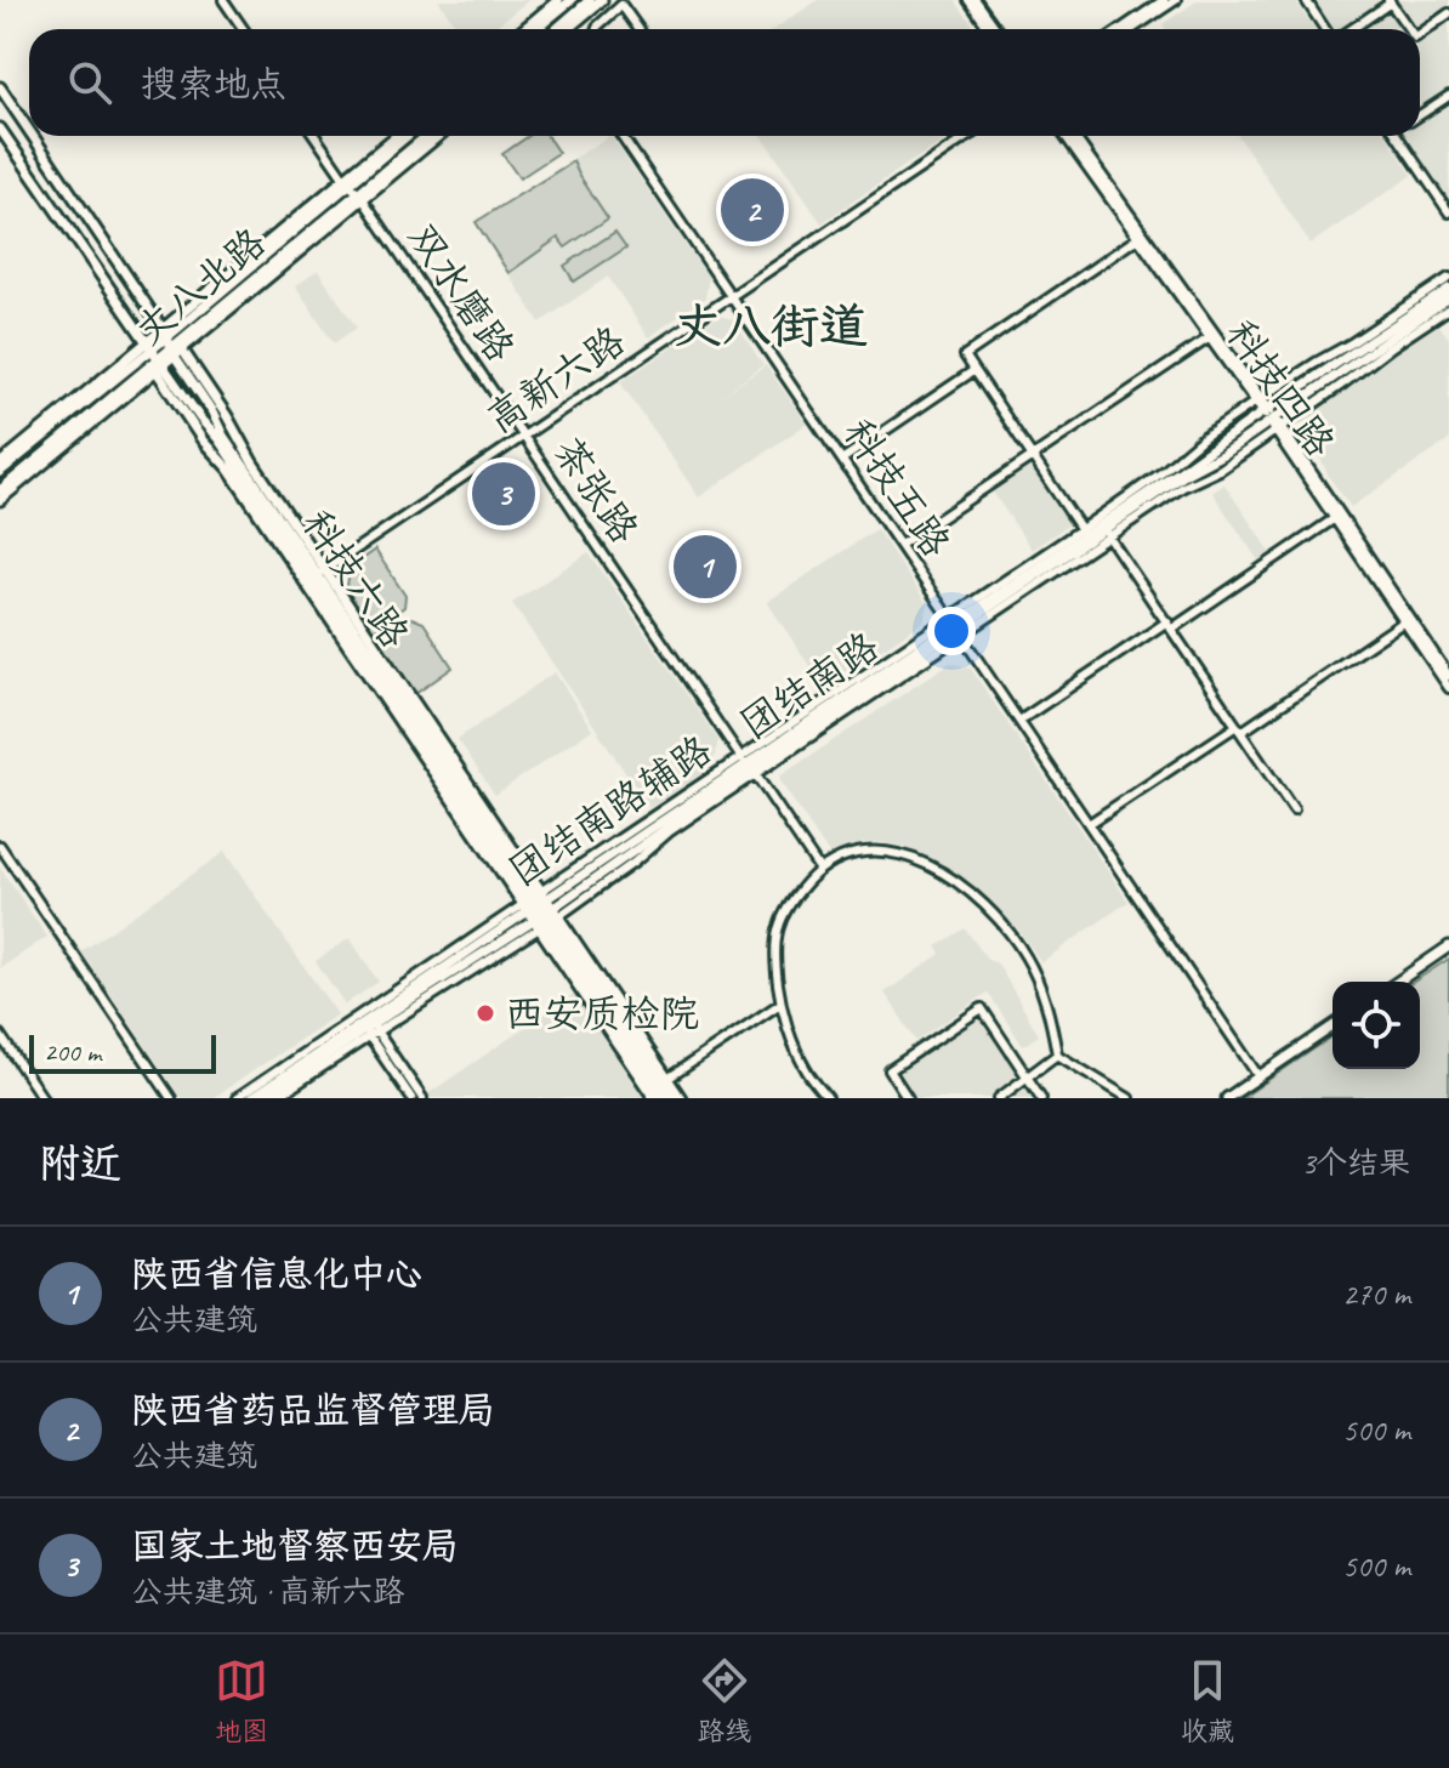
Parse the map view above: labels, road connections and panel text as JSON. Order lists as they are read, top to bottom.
{
  "streets": {
    "main road": ["丈八北路", "科技六路", "团结南路"],
    "street": [
      "双水磨路",
      "高新六路",
      "科技四路",
      "科技五路",
      "茶张路",
      "团结南路辅路"
    ]
  },
  "crossings": [
    ["丈八北路", "双水磨路"],
    ["丈八北路", "科技六路"],
    ["双水磨路", "高新六路"],
    ["双水磨路", "茶张路"],
    ["高新六路", "科技五路"],
    ["高新六路", "茶张路"],
    ["高新六路", "科技六路"],
    ["科技四路", "团结南路"],
    ["科技五路", "团结南路"],
    ["科技五路", "团结南路辅路"],
    ["茶张路", "团结南路"],
    ["茶张路", "团结南路辅路"],
    ["科技六路", "团结南路"],
    ["科技六路", "团结南路辅路"],
    ["团结南路", "团结南路辅路"]
  ],
  "districts": ["丈八街道"],
  "places": ["西安质检院"],
  "scale_bar": "200 m",
  "page": {
    "search": "搜索地点",
    "pins": ["2", "3", "1"],
    "scale": "200 m",
    "heading": ["附近", "3个结果"],
    "list": [
      {
        "mark": "1",
        "name": "陕西省信息化中心",
        "note": "公共建筑",
        "value": "270 m"
      },
      {
        "mark": "2",
        "name": "陕西省药品监督管理局",
        "note": "公共建筑",
        "value": "500 m"
      },
      {
        "mark": "3",
        "name": "国家土地督察西安局",
        "note": "公共建筑 · 高新六路",
        "value": "500 m"
      }
    ],
    "nav": ["地图", "路线", "收藏"]
  }
}
